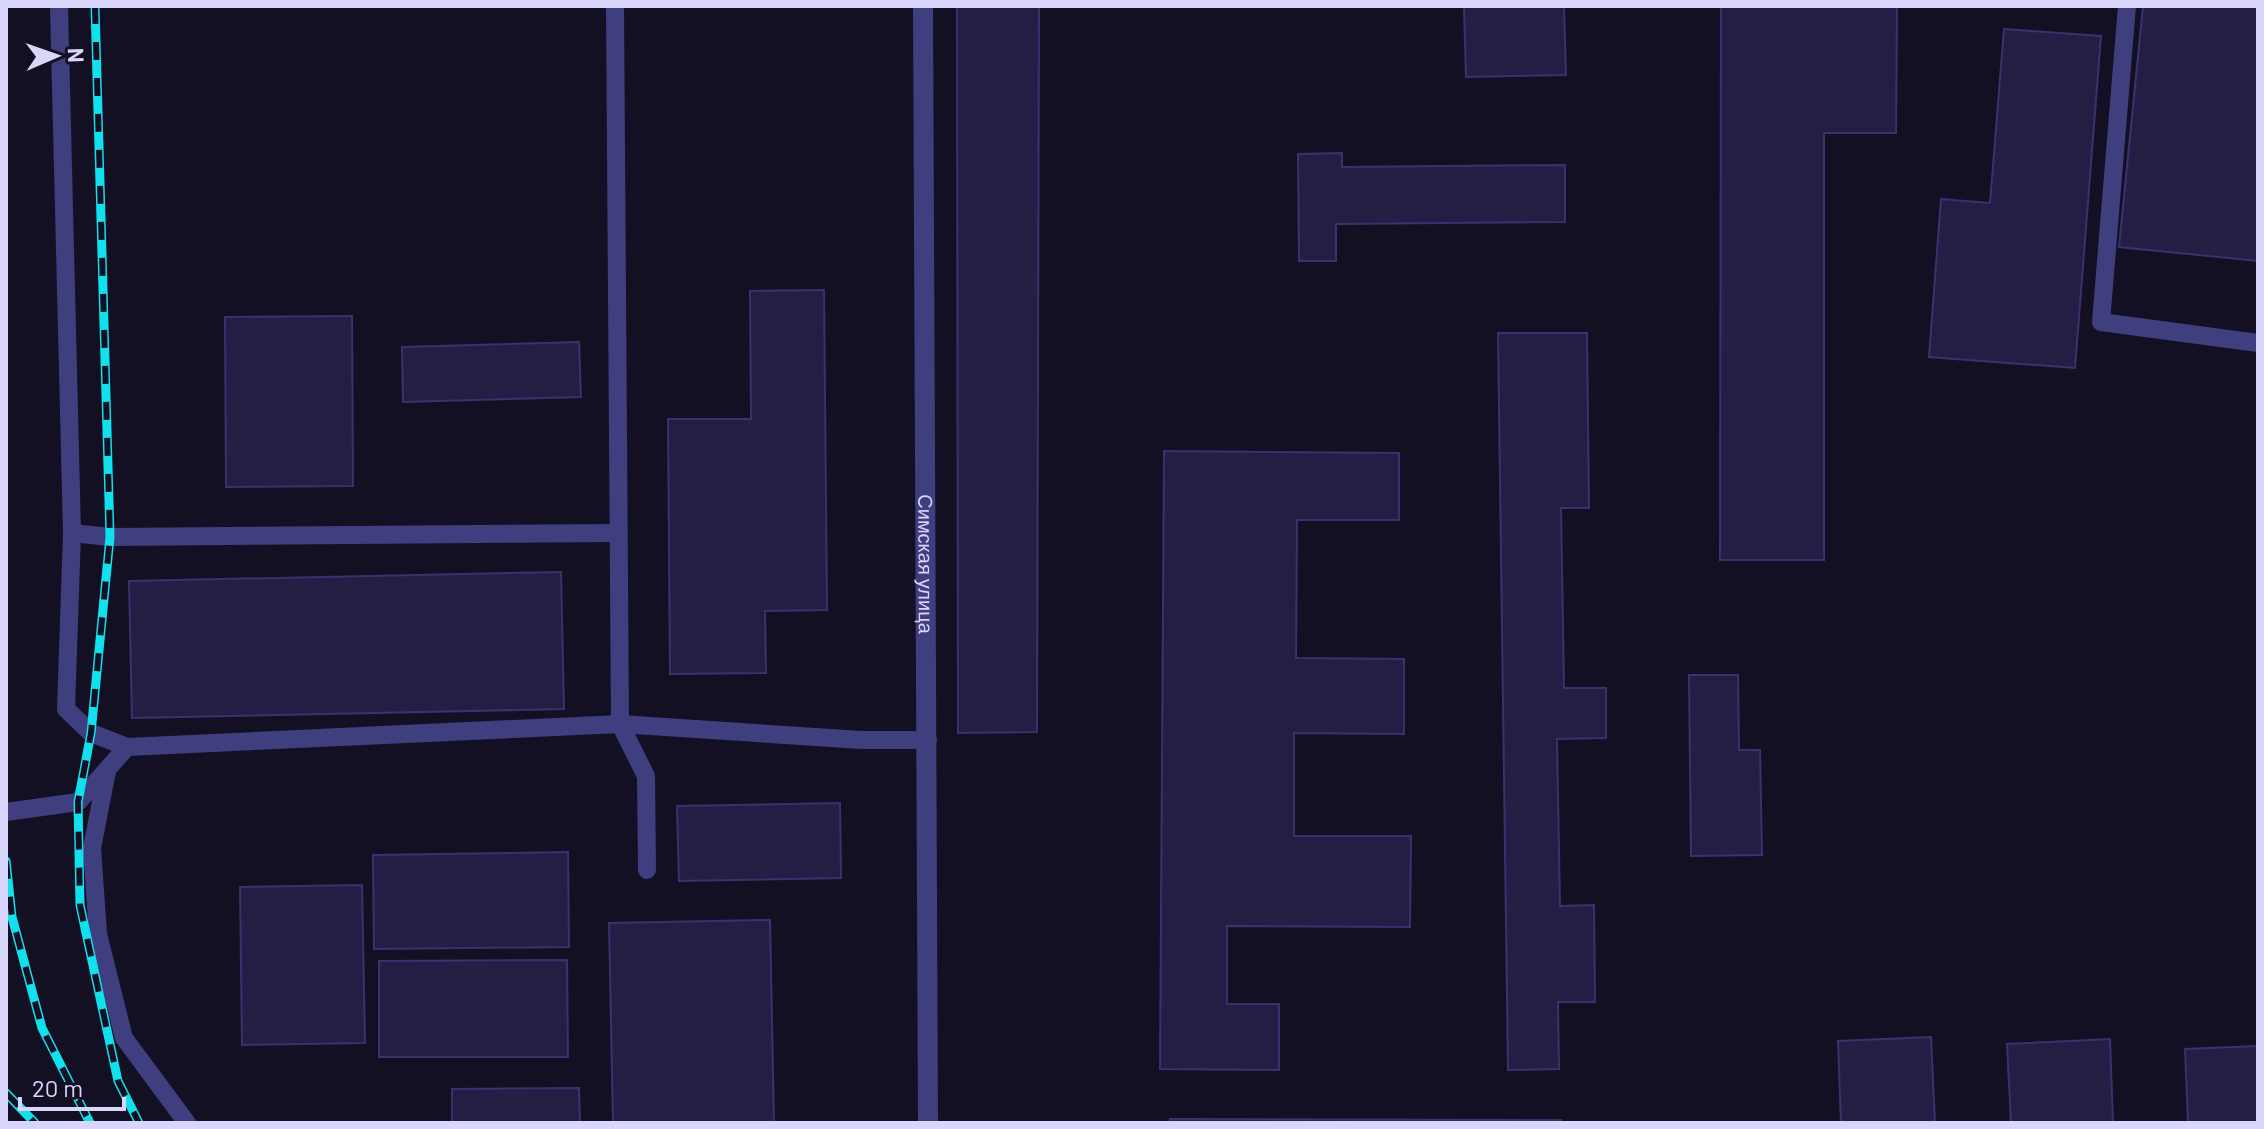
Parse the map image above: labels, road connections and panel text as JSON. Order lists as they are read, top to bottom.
{
  "streets": {
    "street": ["Симская улица"]
  },
  "scale_bar": "20 m",
  "north": "right"
}
